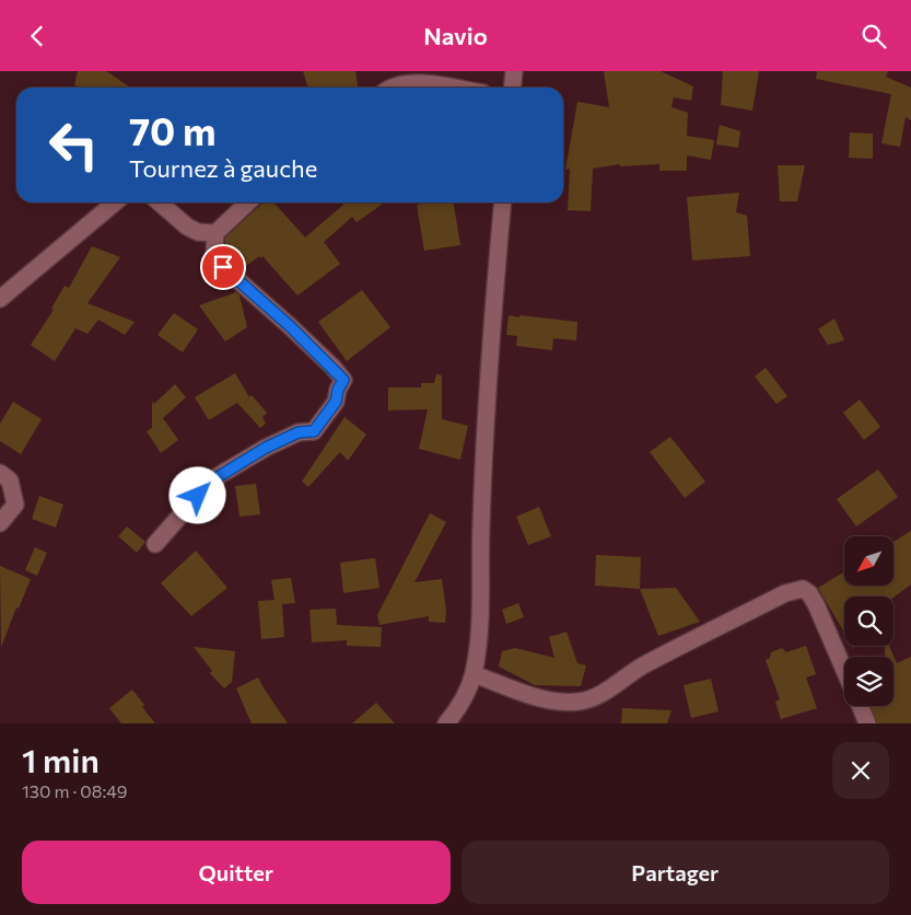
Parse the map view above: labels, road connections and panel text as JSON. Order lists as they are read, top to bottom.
{
  "north": "bottom left",
  "page": {
    "header": "Navio",
    "turn": ["70 m", "Tournez à gauche"],
    "heading": ["1 min", "130 m · 08:49"],
    "buttons": ["Quitter", "Partager"]
  }
}
